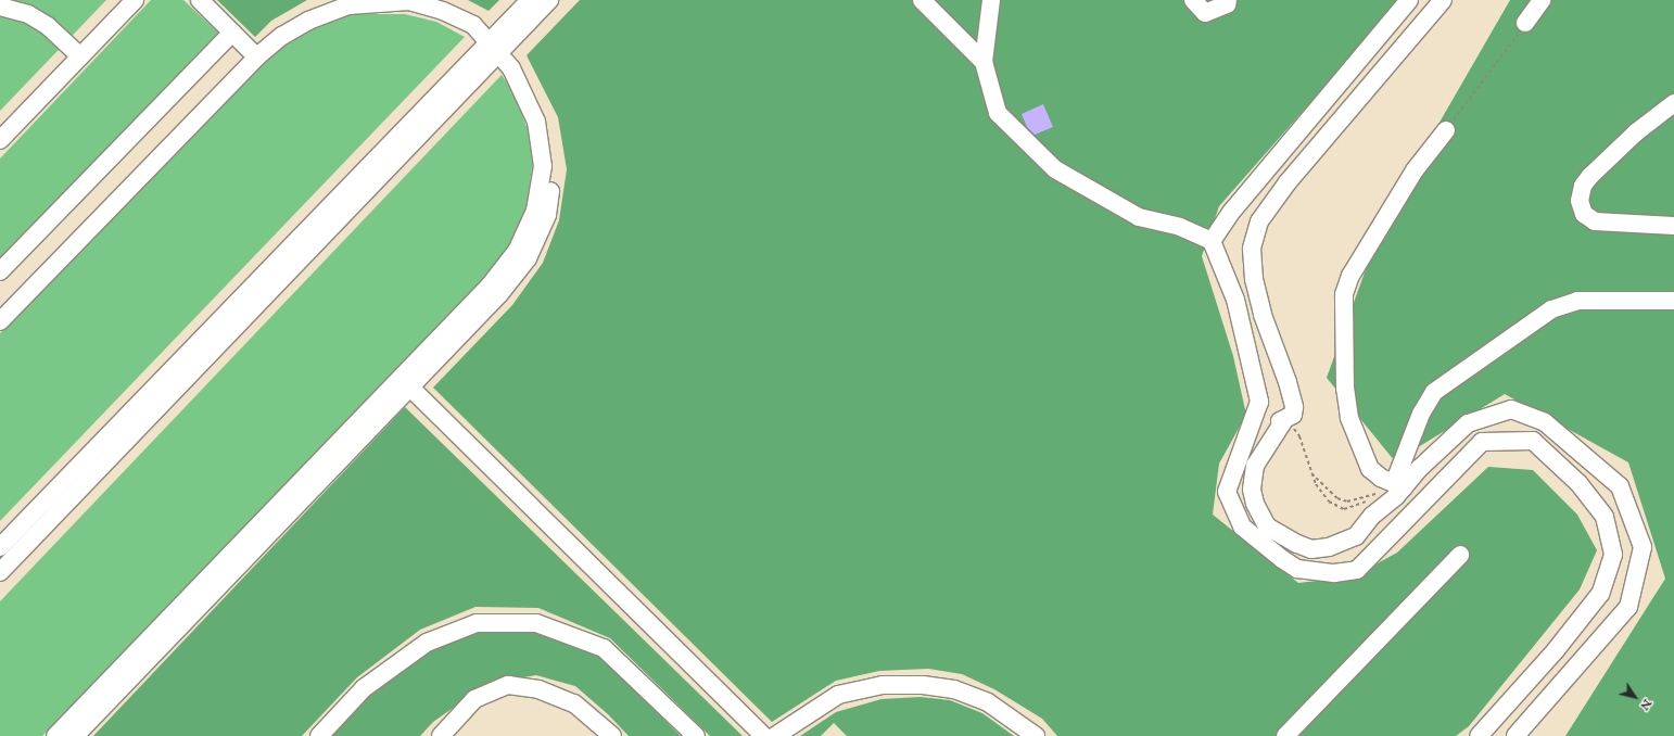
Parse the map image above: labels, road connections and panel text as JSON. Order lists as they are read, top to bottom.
{
  "north": "bottom right"
}
